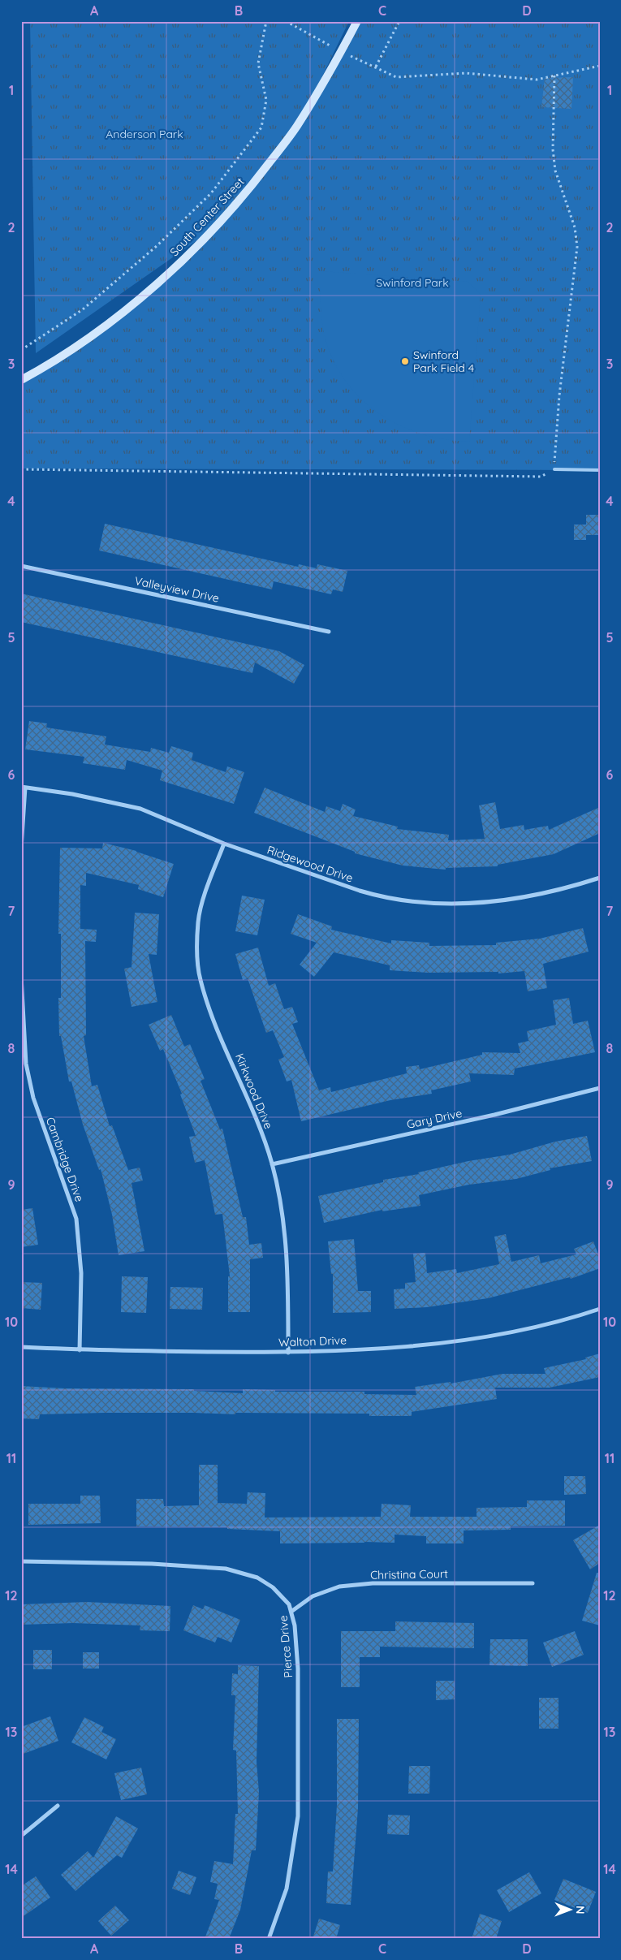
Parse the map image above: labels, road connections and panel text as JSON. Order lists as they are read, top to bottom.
{
  "streets": {
    "main road": ["South Center Street"],
    "street": [
      "Valleyview Drive",
      "Ridgewood Drive",
      "Kirkwood Drive",
      "Gary Drive",
      "Cambridge Drive",
      "Walton Drive",
      "Christina Court",
      "Pierce Drive"
    ]
  },
  "crossings": [
    ["Ridgewood Drive", "Kirkwood Drive"],
    ["Kirkwood Drive", "Gary Drive"],
    ["Kirkwood Drive", "Walton Drive"],
    ["Cambridge Drive", "Walton Drive"],
    ["Christina Court", "Pierce Drive"]
  ],
  "parks": ["Anderson Park", "Swinford Park"],
  "places": ["Swinford Park Field 4"],
  "north": "right",
  "grid": {
    "columns": [
      "A",
      "B",
      "C",
      "D"
    ],
    "rows": [
      "1",
      "2",
      "3",
      "4",
      "5",
      "6",
      "7",
      "8",
      "9",
      "10",
      "11",
      "12",
      "13",
      "14"
    ]
  }
}
